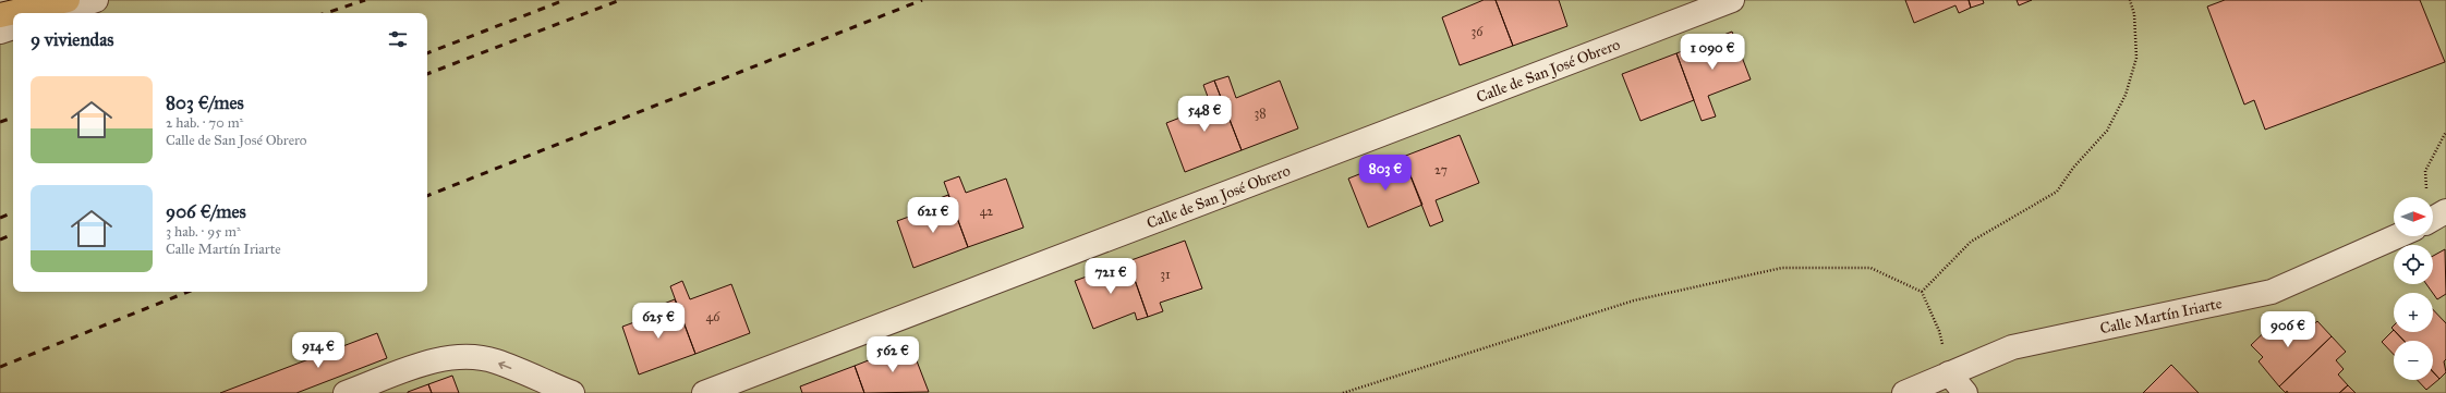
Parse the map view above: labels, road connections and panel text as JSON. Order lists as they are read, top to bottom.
{
  "streets": {
    "street": ["Calle de San José Obrero", "Calle Martín Iriarte"]
  },
  "house_numbers": [
    "36",
    "38",
    "27",
    "42",
    "31",
    "46"
  ],
  "north": "right",
  "page": {
    "heading": "9 viviendas",
    "price": [
      "1 090 €",
      "548 €",
      "803 €",
      "621 €",
      "721 €",
      "625 €",
      "906 €",
      "914 €",
      "562 €"
    ],
    "list": [
      {
        "name": "803 €/mes",
        "note": "2 hab. · 70 m² · Calle de San José Obrero"
      },
      {
        "name": "906 €/mes",
        "note": "3 hab. · 95 m² · Calle Martín Iriarte"
      }
    ],
    "map_buttons": ["+", "−"]
  }
}
